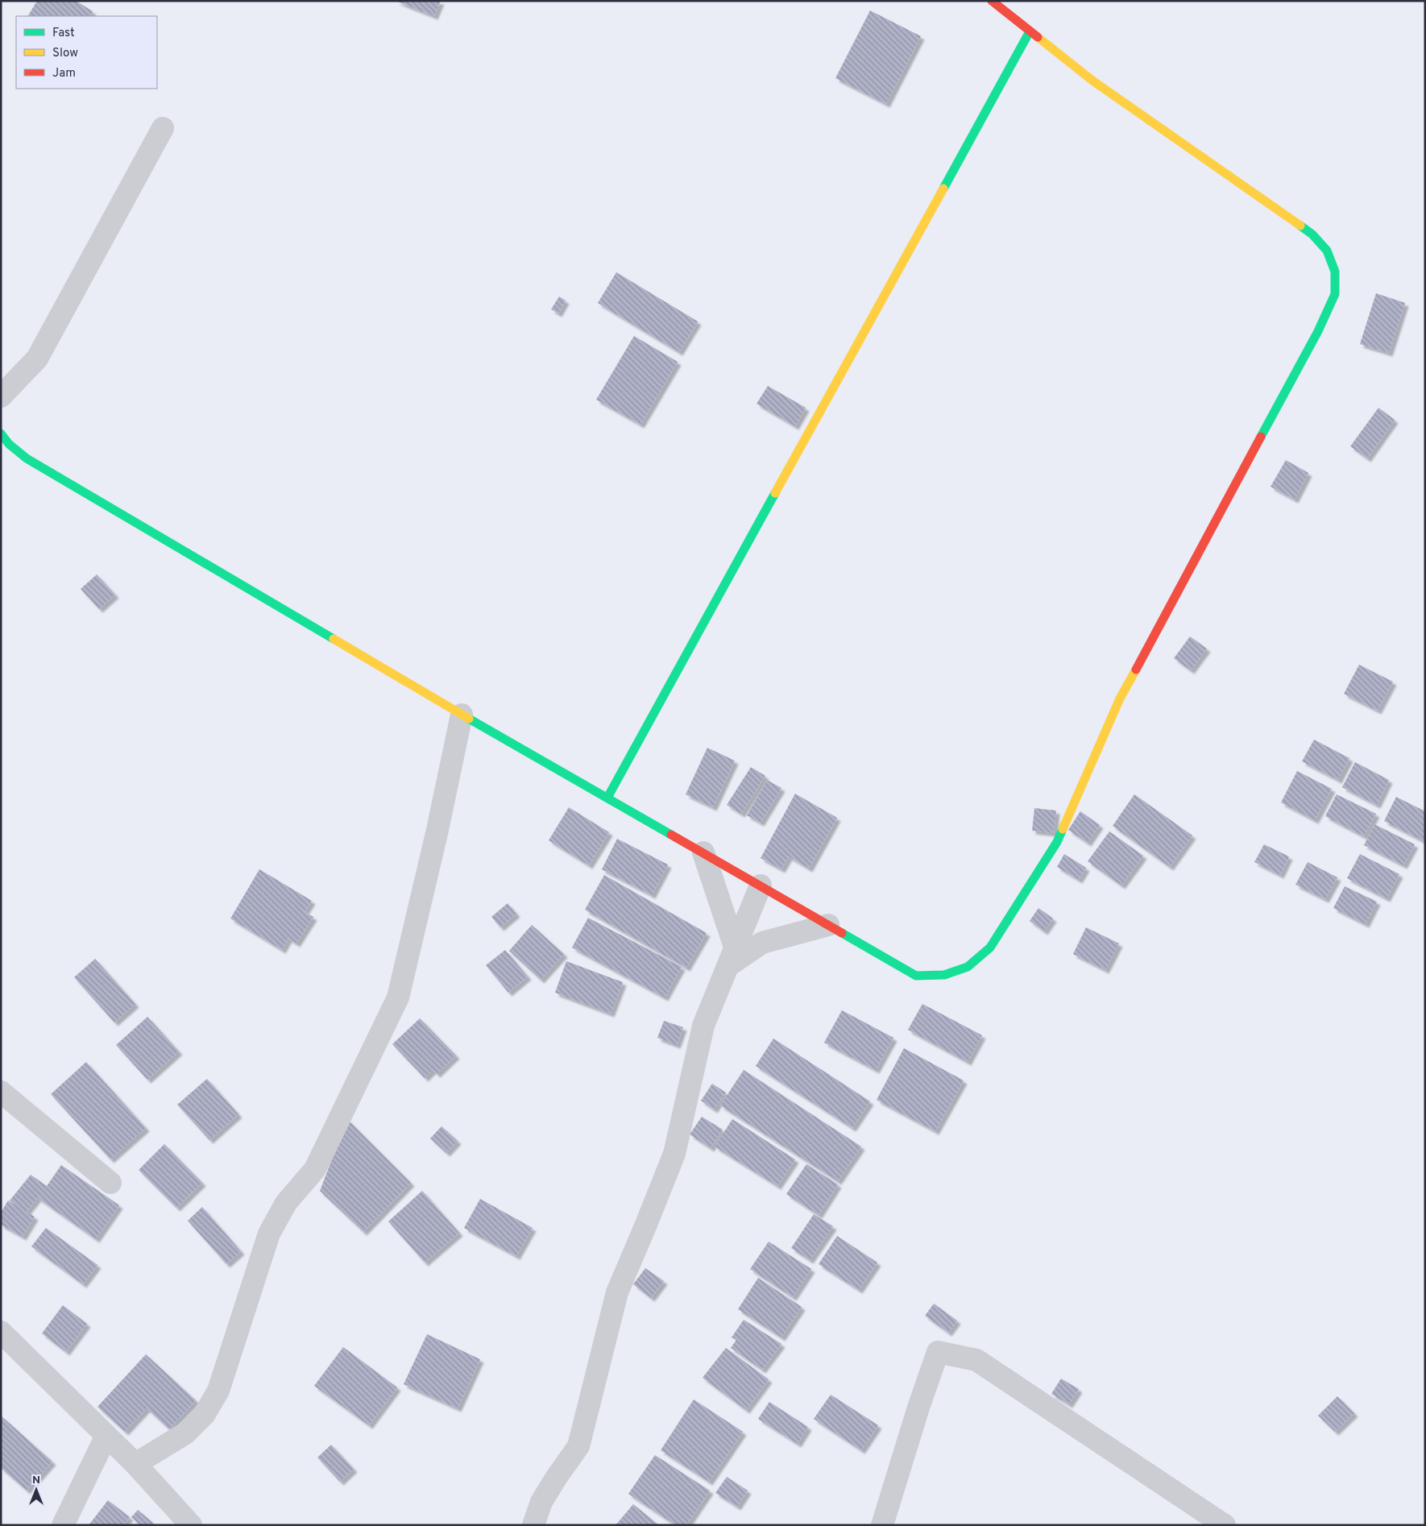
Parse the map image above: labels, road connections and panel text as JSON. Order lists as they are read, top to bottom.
{
  "legend": ["Fast", "Slow", "Jam"],
  "north": "top"
}
